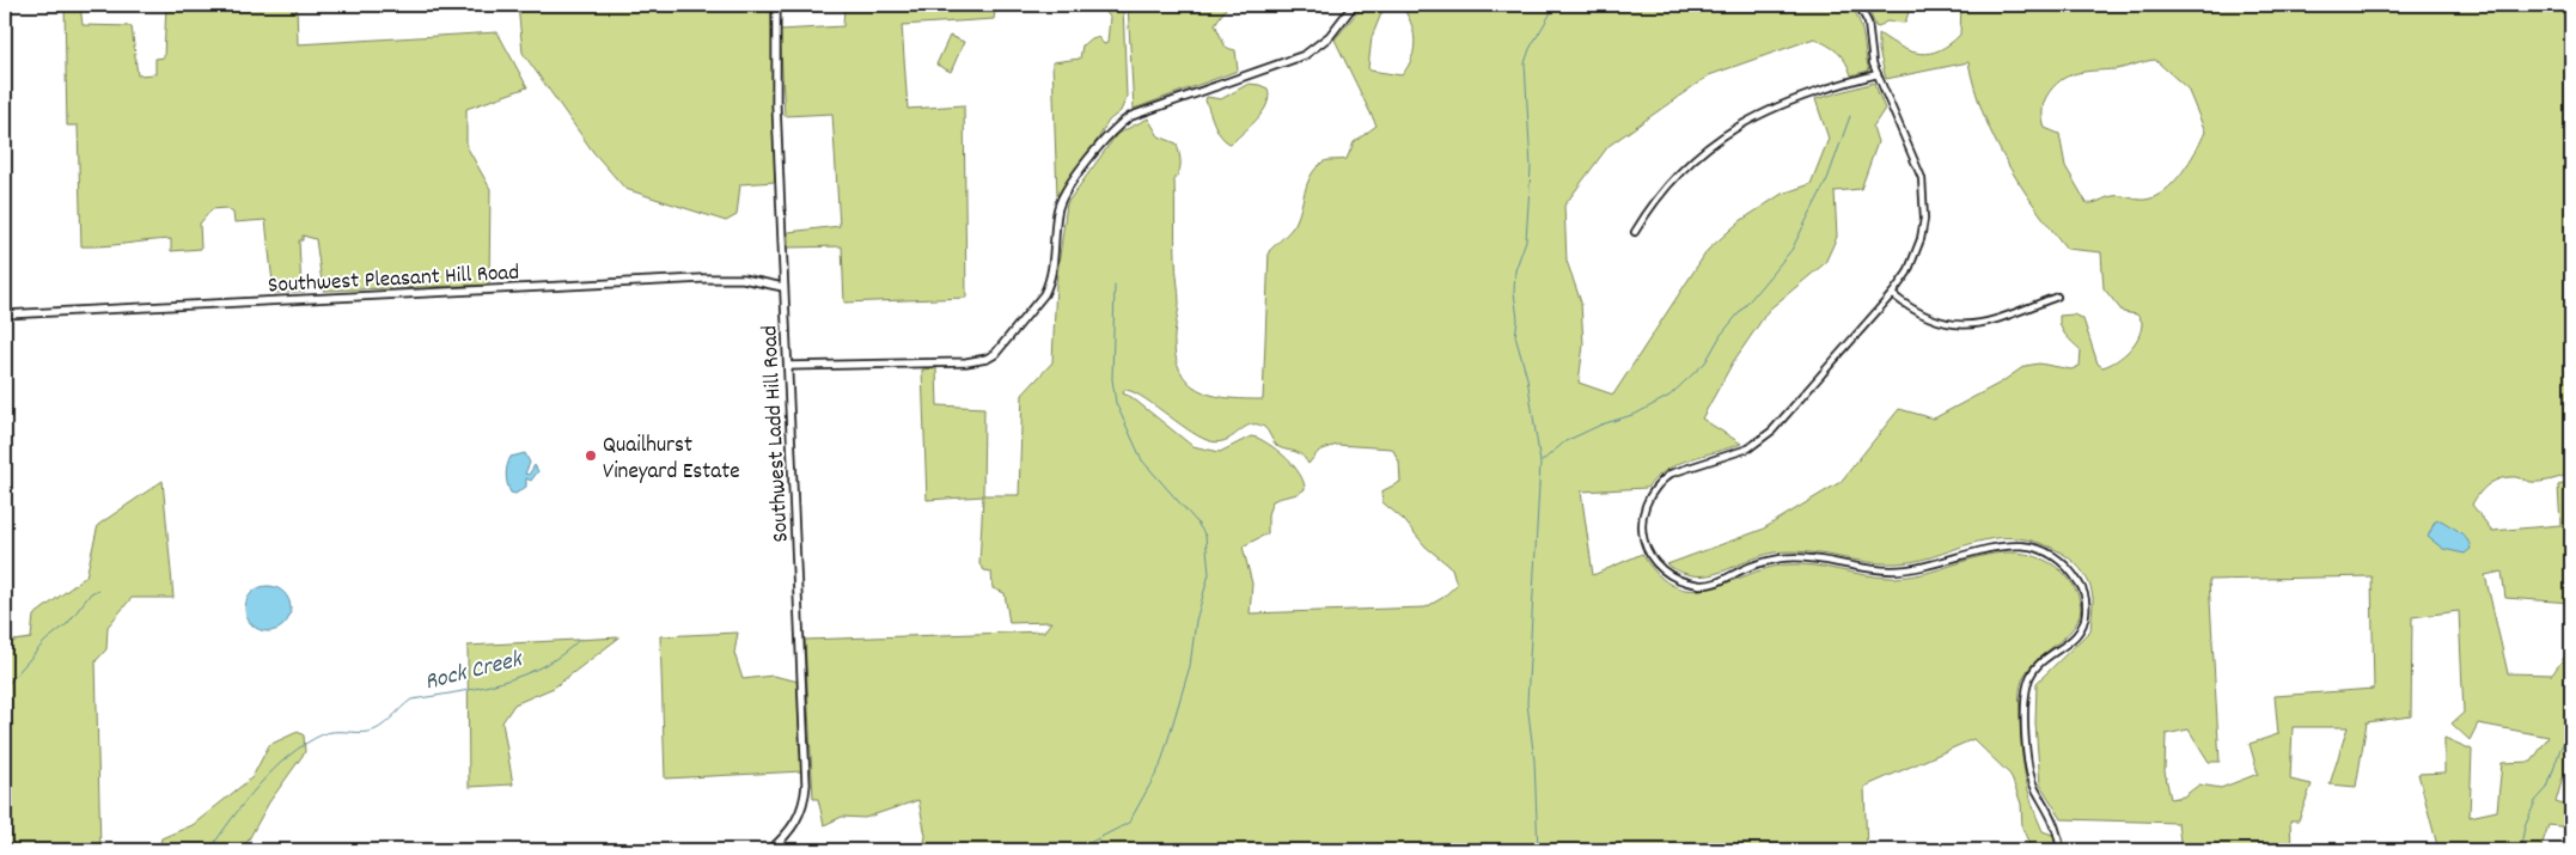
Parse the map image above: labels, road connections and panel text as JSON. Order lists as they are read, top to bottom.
{
  "streets": {
    "street": ["Southwest Pleasant Hill Road", "Southwest Ladd Hill Road"]
  },
  "crossings": [
    ["Southwest Pleasant Hill Road", "Southwest Ladd Hill Road"]
  ],
  "water": ["Rock Creek"],
  "places": ["Quailhurst Vineyard Estate"]
}
